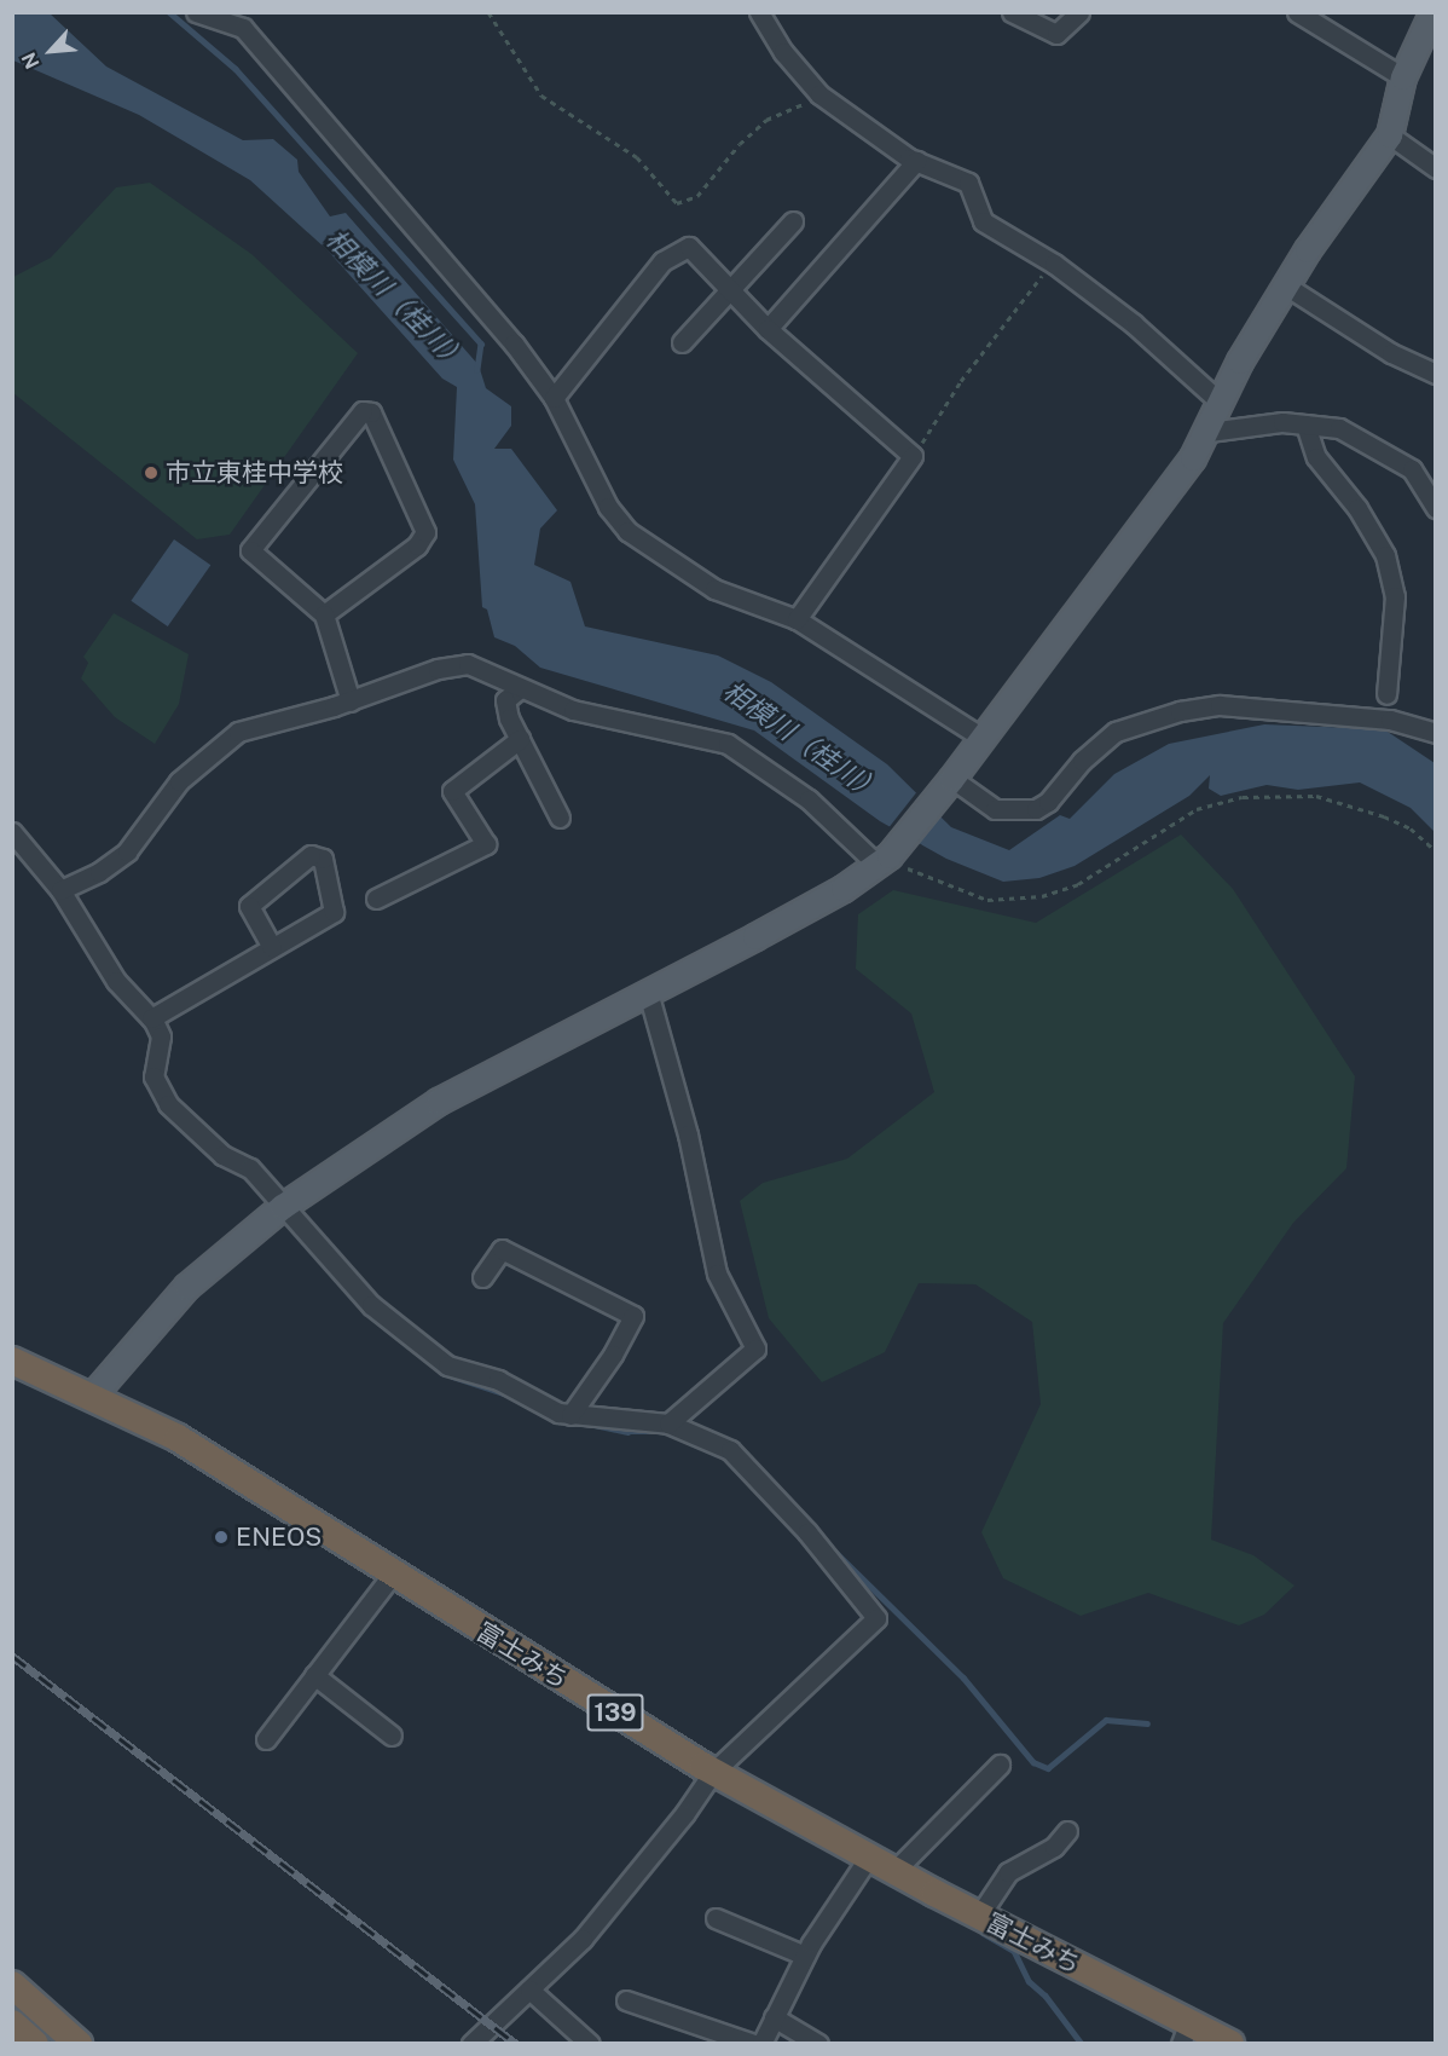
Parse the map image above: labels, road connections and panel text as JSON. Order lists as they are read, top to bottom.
{
  "streets": {
    "highway": ["富士みち", "139"]
  },
  "water": ["相模川（桂川）"],
  "places": ["市立東桂中学校", "ENEOS"],
  "north": "bottom left"
}
